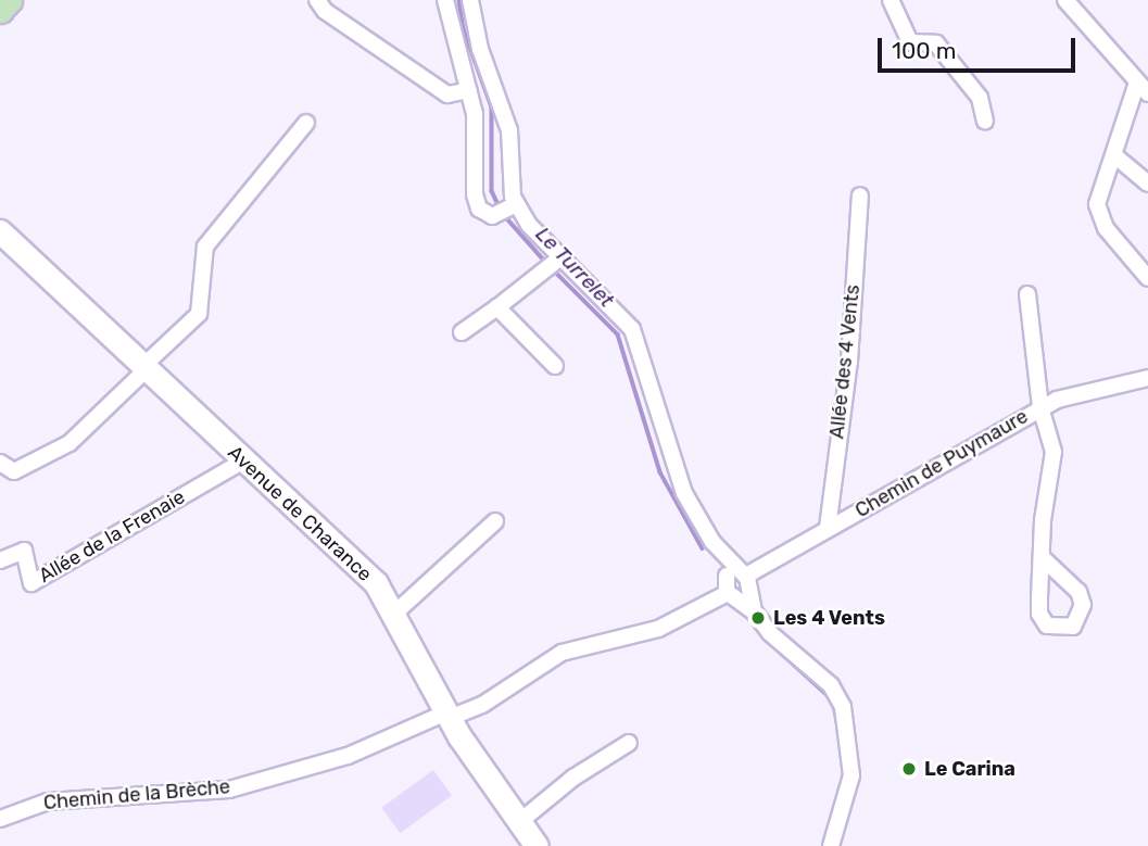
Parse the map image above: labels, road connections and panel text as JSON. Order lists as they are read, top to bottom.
{
  "streets": {
    "street": [
      "Allée des 4 Vents",
      "Chemin de Puymaure",
      "Avenue de Charance",
      "Allée de la Frenaie",
      "Chemin de la Brèche"
    ]
  },
  "crossings": [
    ["Allée des 4 Vents", "Chemin de Puymaure"],
    ["Chemin de Puymaure", "Chemin de la Brèche"],
    ["Avenue de Charance", "Allée de la Frenaie"],
    ["Avenue de Charance", "Chemin de la Brèche"]
  ],
  "water": ["Le Turrelet"],
  "places": ["Les 4 Vents", "Le Carina"],
  "scale_bar": "100 m"
}
